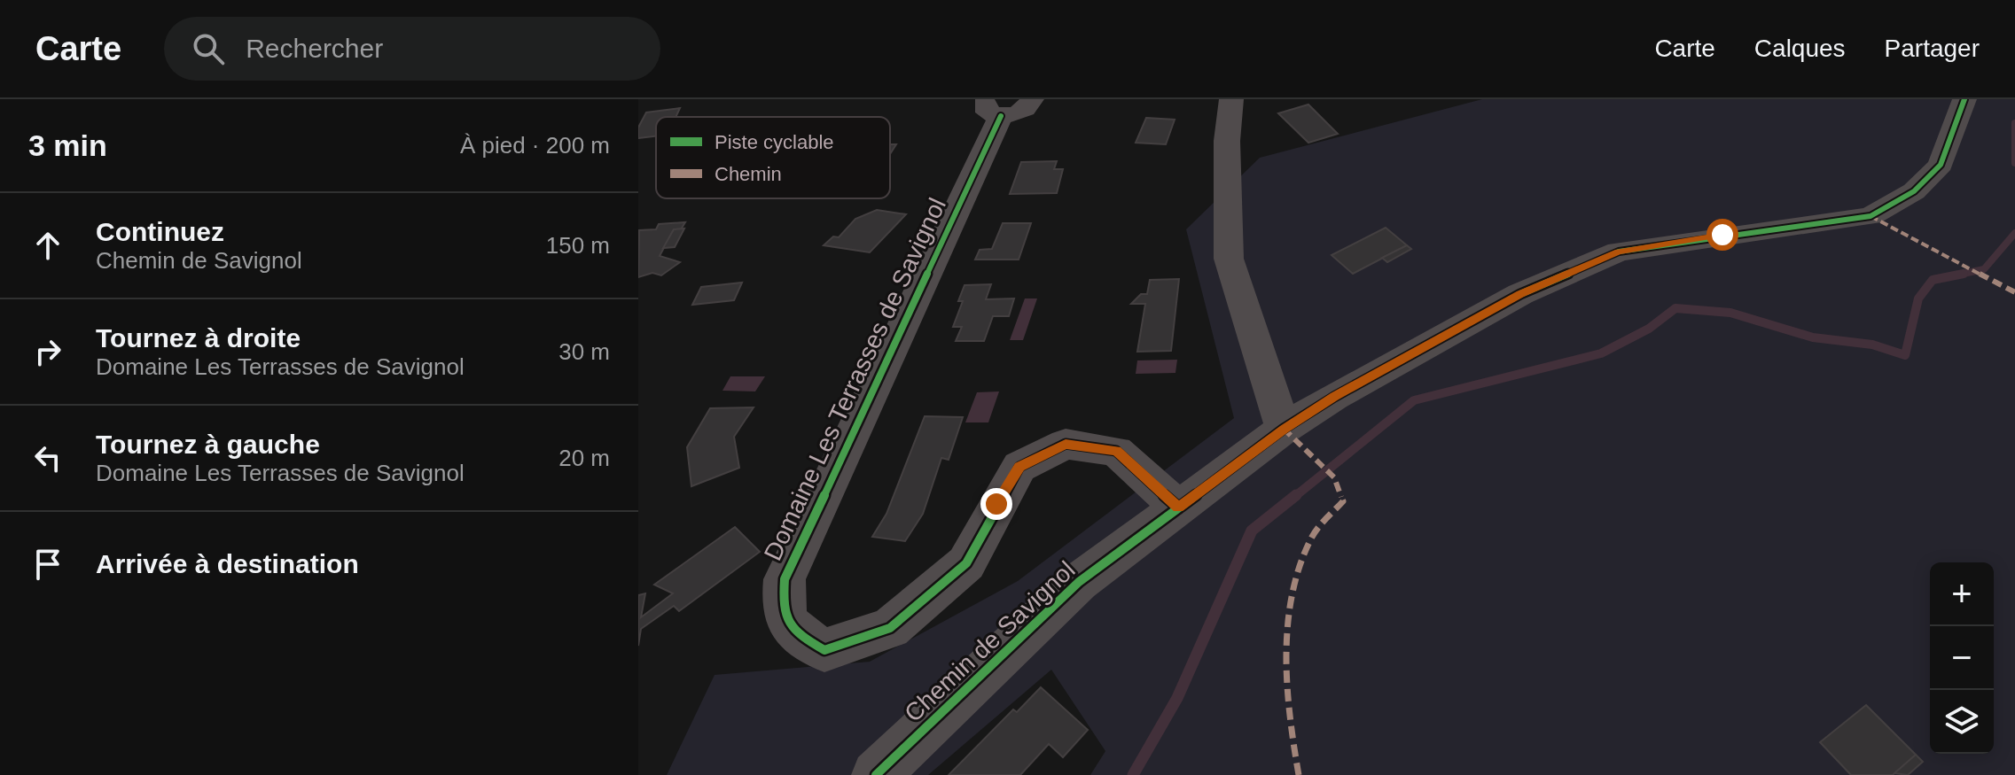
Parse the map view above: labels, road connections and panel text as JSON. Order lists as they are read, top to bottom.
{
  "streets": {
    "street": ["Domaine Les Terrasses de Savignol", "Chemin de Savignol"]
  },
  "crossings": [
    ["Domaine Les Terrasses de Savignol", "Chemin de Savignol"]
  ],
  "legend": ["Piste cyclable", "Chemin"],
  "page": {
    "header": "Carte",
    "search": "Rechercher",
    "nav": ["Carte", "Calques", "Partager"],
    "heading": ["3 min", "À pied · 200 m"],
    "list": [
      ["Continuez", "Chemin de Savignol", "150 m"],
      ["Tournez à droite", "Domaine Les Terrasses de Savignol", "30 m"],
      ["Tournez à gauche", "Domaine Les Terrasses de Savignol", "20 m"],
      "Arrivée à destination"
    ],
    "map_buttons": ["+", "−"]
  }
}
